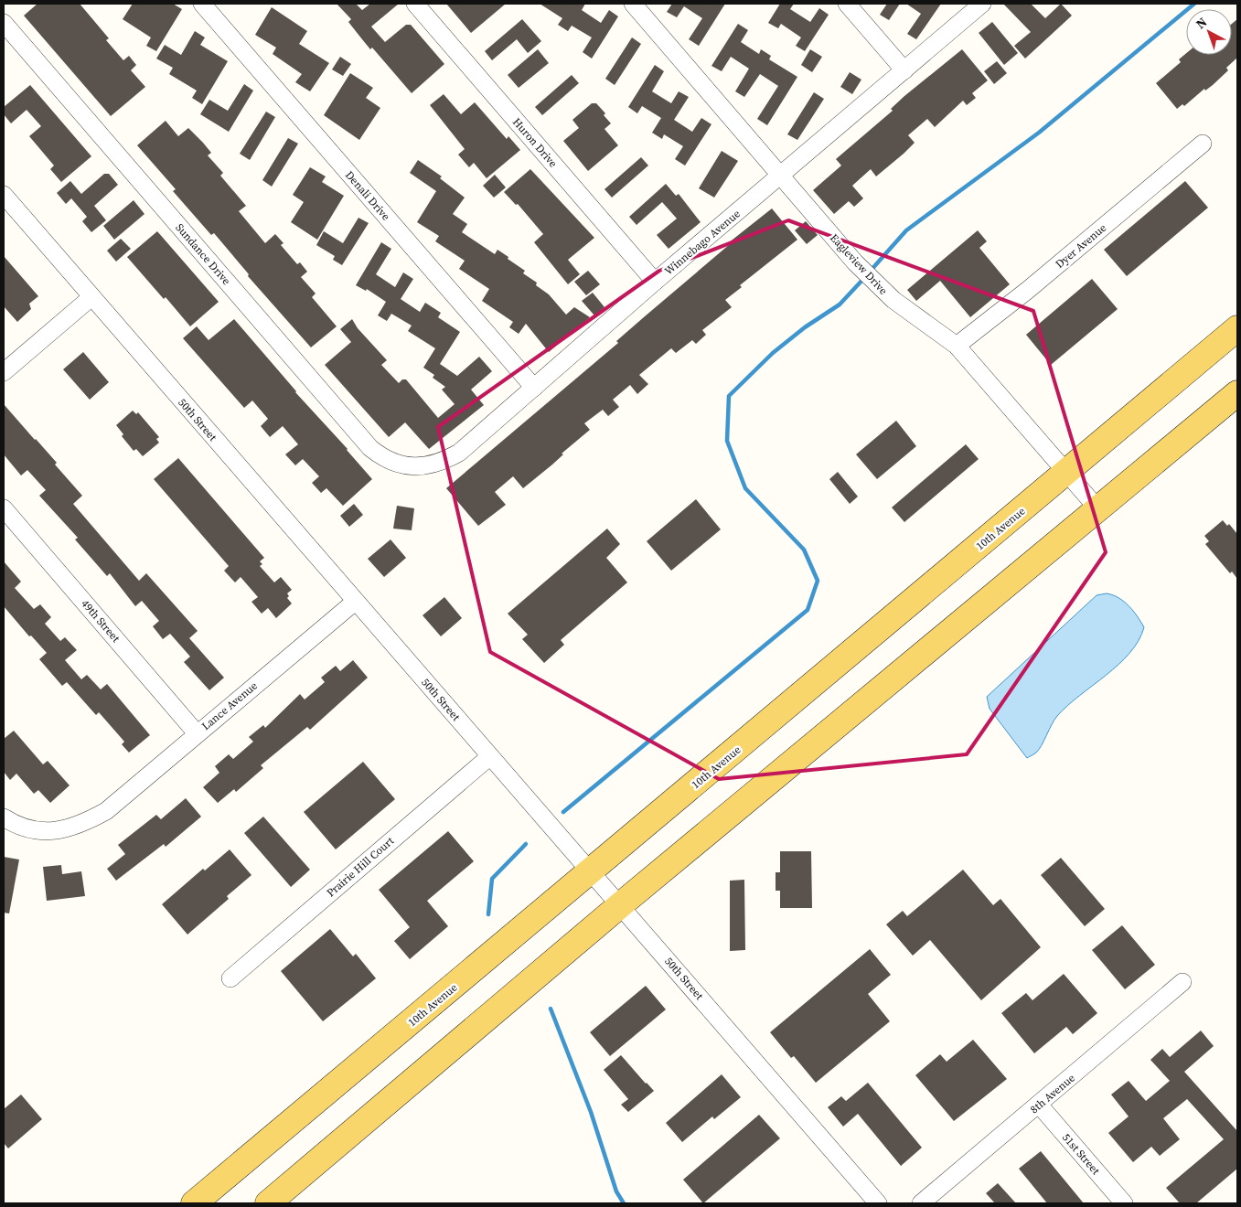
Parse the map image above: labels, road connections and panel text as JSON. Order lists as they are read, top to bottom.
{
  "streets": {
    "main road": ["10th Avenue"],
    "street": [
      "Huron Drive",
      "Denali Drive",
      "Winnebago Avenue",
      "Dyer Avenue",
      "Sundance Drive",
      "Eagleview Drive",
      "50th Street",
      "49th Street",
      "Lance Avenue",
      "Prairie Hill Court",
      "8th Avenue",
      "51st Street"
    ]
  },
  "crossings": [
    ["Huron Drive", "Winnebago Avenue"],
    ["Denali Drive", "Winnebago Avenue"],
    ["Winnebago Avenue", "Sundance Drive"],
    ["Winnebago Avenue", "Eagleview Drive"],
    ["Dyer Avenue", "Eagleview Drive"],
    ["Eagleview Drive", "10th Avenue"],
    ["50th Street", "10th Avenue"],
    ["50th Street", "Lance Avenue"],
    ["50th Street", "Prairie Hill Court"],
    ["49th Street", "Lance Avenue"],
    ["8th Avenue", "51st Street"]
  ],
  "north": "top left"
}
